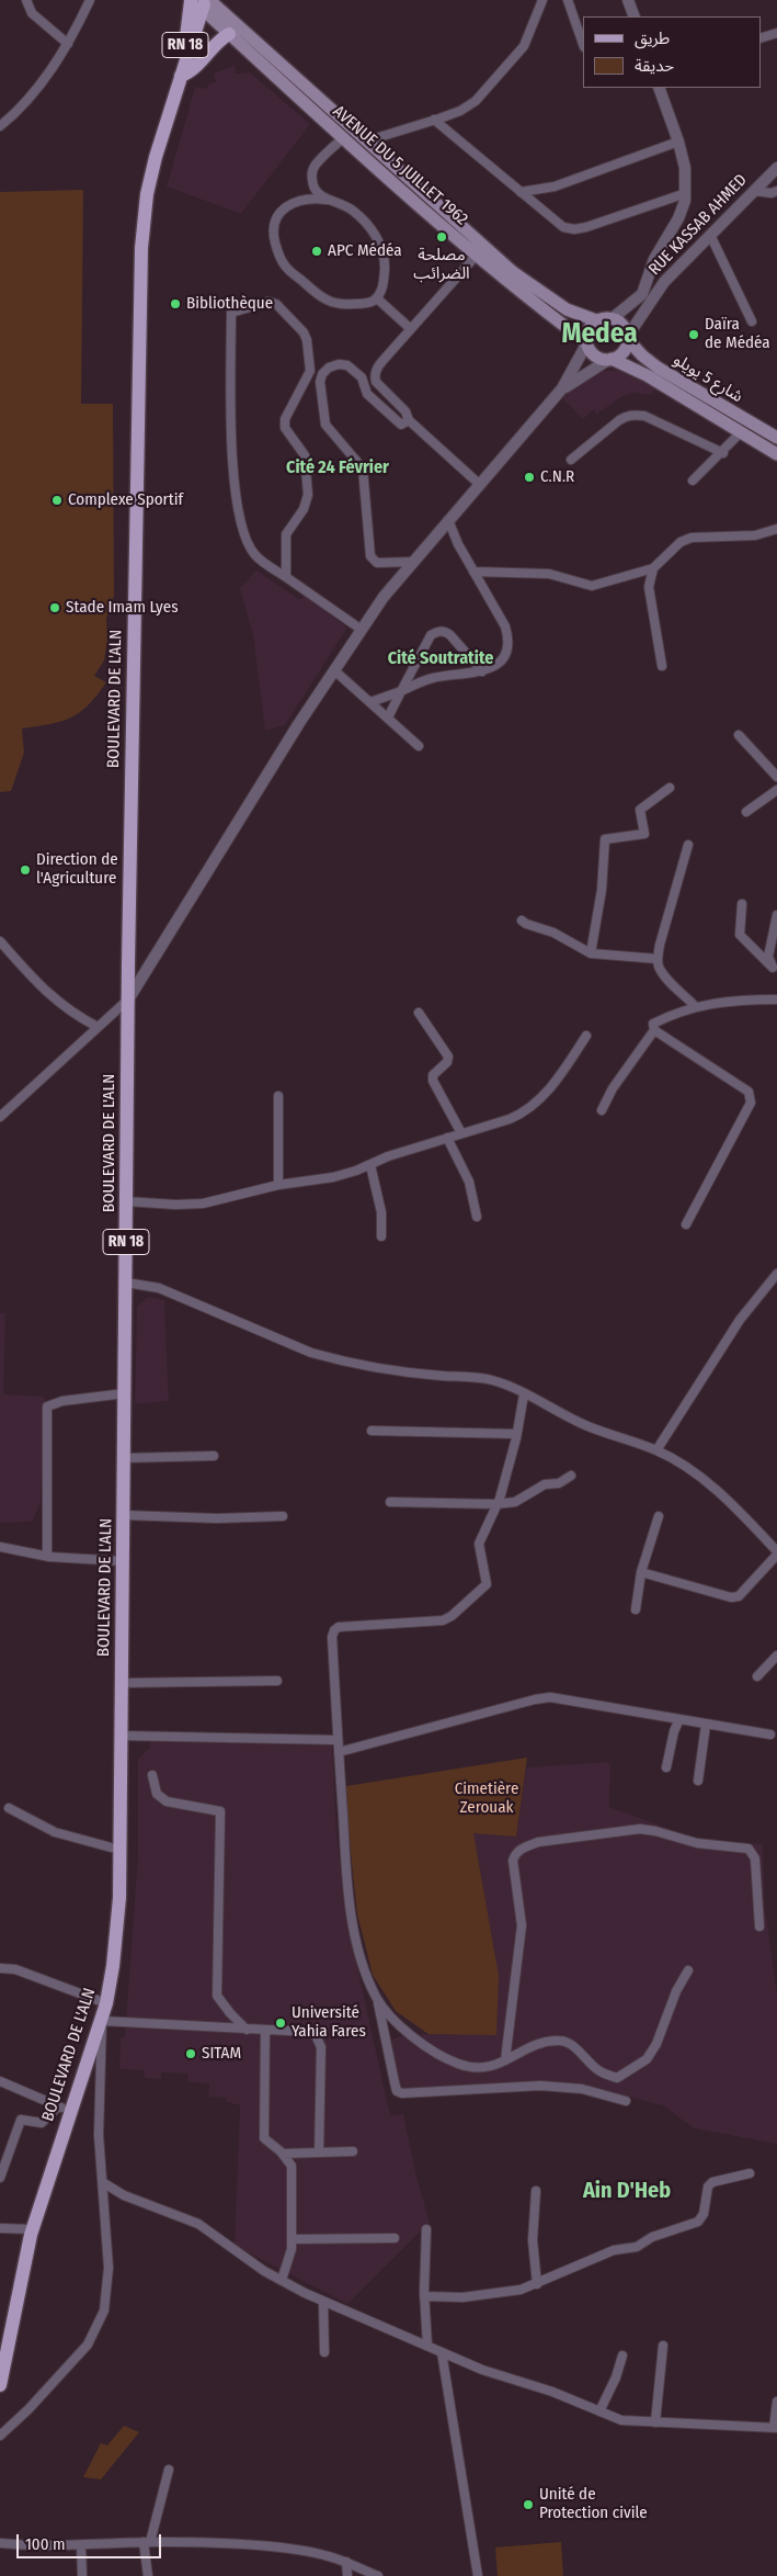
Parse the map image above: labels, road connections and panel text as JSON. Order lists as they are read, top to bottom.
{
  "streets": {
    "main road": [
      "RN 18",
      "AVENUE DU 5 JUILLET 1962",
      "شارع 5 يويلو",
      "BOULEVARD DE L'ALN"
    ],
    "street": ["RUE KASSAB AHMED"]
  },
  "crossings": [
    ["RN 18", "AVENUE DU 5 JUILLET 1962"],
    ["RN 18", "BOULEVARD DE L'ALN"],
    ["AVENUE DU 5 JUILLET 1962", "RUE KASSAB AHMED"],
    ["AVENUE DU 5 JUILLET 1962", "شارع 5 يويلو"],
    ["RUE KASSAB AHMED", "شارع 5 يويلو"]
  ],
  "districts": [
    "Medea",
    "Cité 24 Février",
    "Cité Soutratite",
    "Ain D'Heb"
  ],
  "parks": ["Cimetière Zerouak"],
  "places": [
    "مصلحة الضرائب",
    "APC Médéa",
    "Bibliothèque",
    "Daïra de Médéa",
    "C.N.R",
    "Complexe Sportif",
    "Stade Imam Lyes",
    "Direction de l'Agriculture",
    "Université Yahia Fares",
    "SITAM",
    "Unité de Protection civile"
  ],
  "legend": ["طريق", "حديقة"],
  "scale_bar": "100 m"
}
